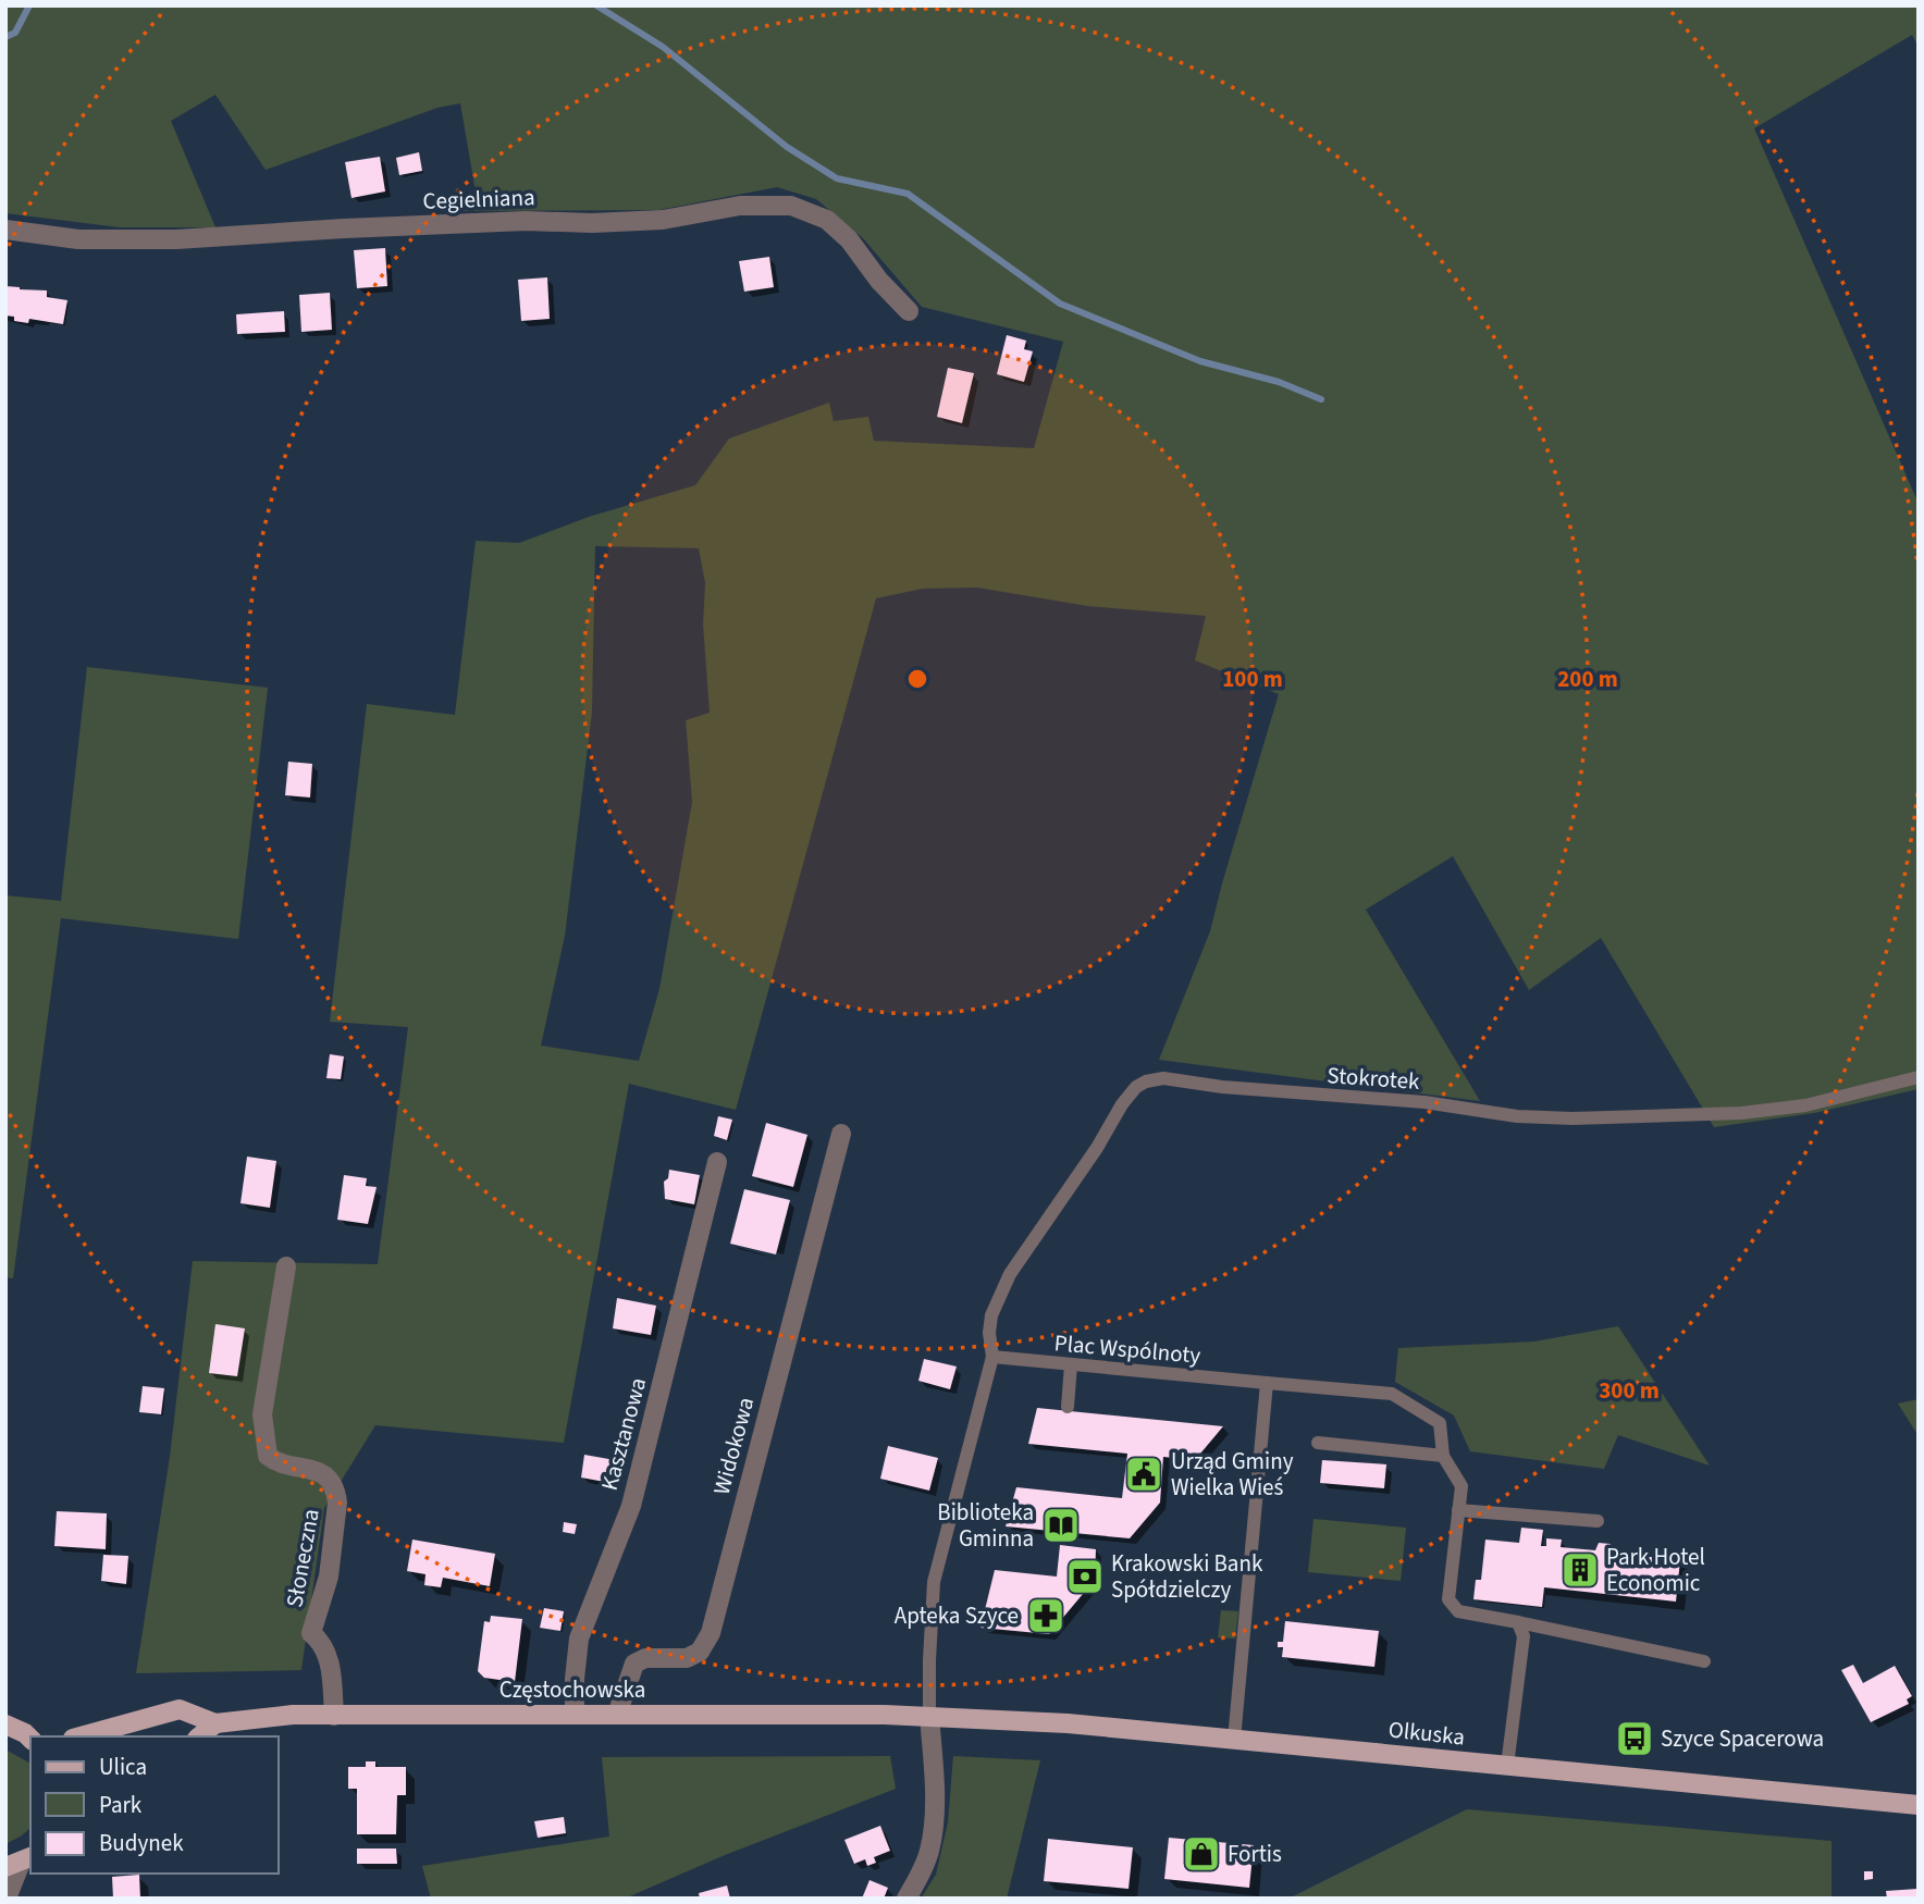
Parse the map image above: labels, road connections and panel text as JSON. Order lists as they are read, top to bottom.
{
  "streets": {
    "main road": ["Częstochowska", "Olkuska"],
    "street": [
      "Cegielniana",
      "Kasztanowa",
      "Widokowa",
      "Słoneczna"
    ],
    "lane": ["Stokrotek", "Plac Wspólnoty"]
  },
  "crossings": [
    ["Stokrotek", "Plac Wspólnoty"],
    ["Kasztanowa", "Częstochowska"],
    ["Widokowa", "Częstochowska"],
    ["Słoneczna", "Częstochowska"],
    ["Częstochowska", "Olkuska"]
  ],
  "places": {
    "public building": ["Urząd Gminy Wielka Wieś"],
    "library": ["Biblioteka Gminna"],
    "building": ["Park Hotel Economic"],
    "bank": ["Krakowski Bank Spółdzielczy"],
    "pharmacy": ["Apteka Szyce"],
    "bus stop": ["Szyce Spacerowa"],
    "shop": ["Fortis"]
  },
  "legend": ["Ulica", "Park", "Budynek"],
  "rings": ["100 m", "200 m", "300 m"]
}
